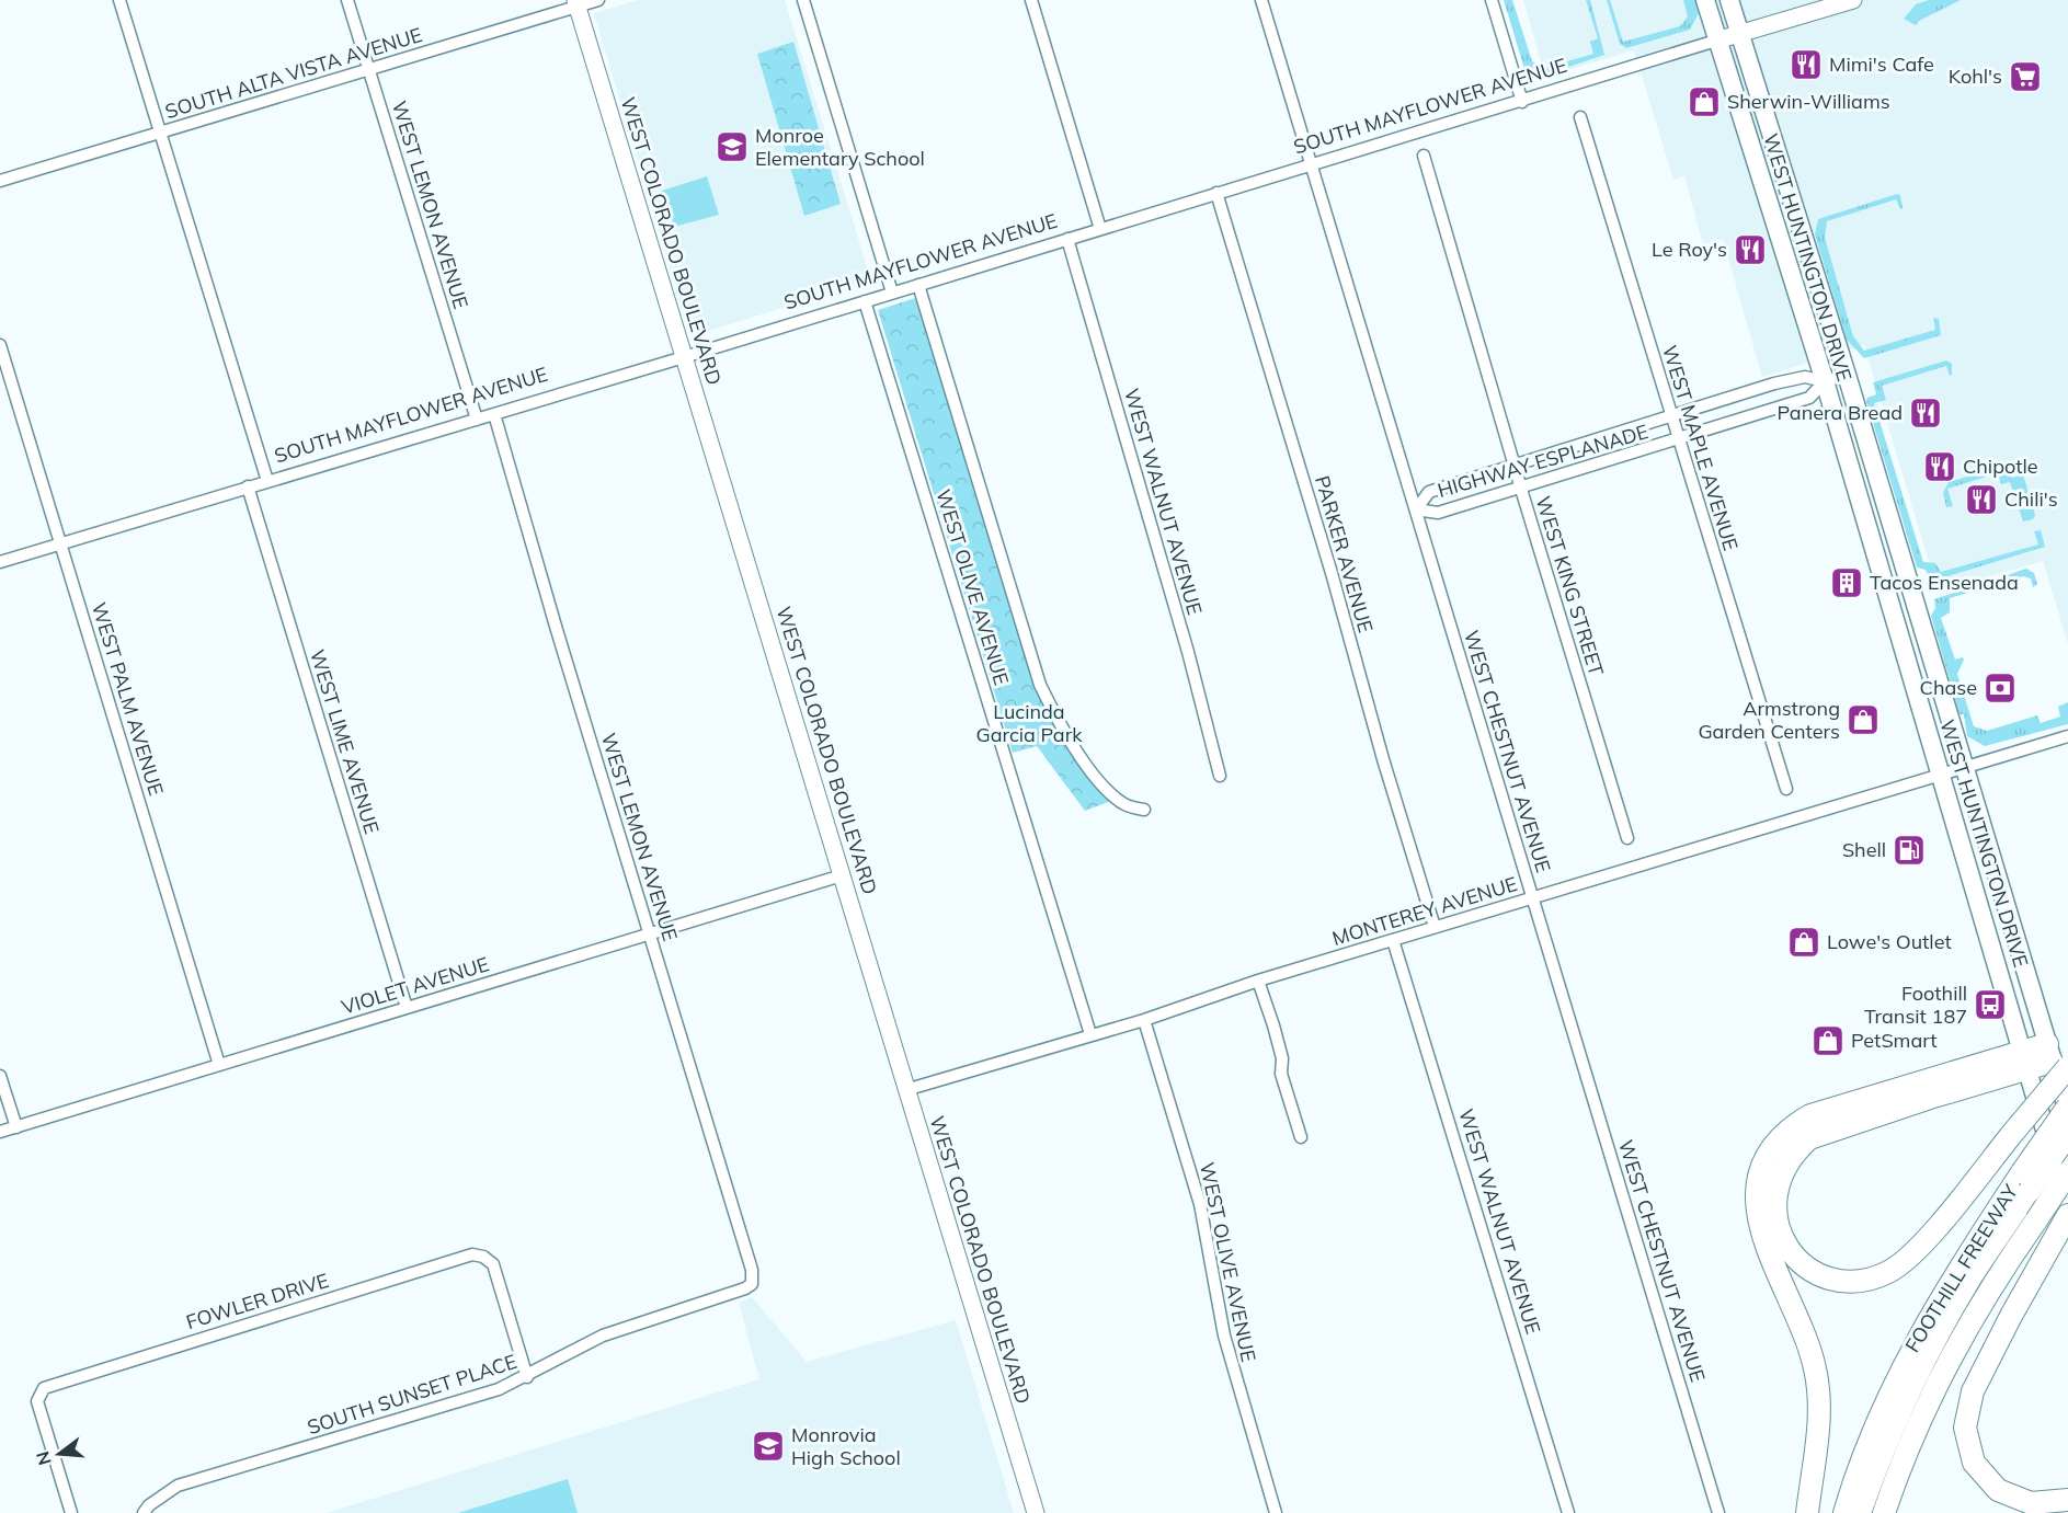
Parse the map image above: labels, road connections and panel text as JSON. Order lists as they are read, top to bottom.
{
  "streets": {
    "highway": ["FOOTHILL FREEWAY"],
    "main road": ["WEST HUNTINGTON DRIVE"],
    "street": [
      "SOUTH ALTA VISTA AVENUE",
      "SOUTH MAYFLOWER AVENUE",
      "WEST LEMON AVENUE",
      "WEST COLORADO BOULEVARD",
      "WEST MAPLE AVENUE",
      "HIGHWAY ESPLANADE",
      "WEST WALNUT AVENUE",
      "PARKER AVENUE",
      "WEST KING STREET",
      "WEST OLIVE AVENUE",
      "WEST PALM AVENUE",
      "WEST LIME AVENUE",
      "WEST CHESTNUT AVENUE",
      "MONTEREY AVENUE",
      "VIOLET AVENUE",
      "FOWLER DRIVE",
      "SOUTH SUNSET PLACE"
    ]
  },
  "crossings": [
    ["SOUTH ALTA VISTA AVENUE", "WEST LEMON AVENUE"],
    ["SOUTH ALTA VISTA AVENUE", "WEST COLORADO BOULEVARD"],
    ["SOUTH MAYFLOWER AVENUE", "WEST LEMON AVENUE"],
    ["SOUTH MAYFLOWER AVENUE", "WEST COLORADO BOULEVARD"],
    ["SOUTH MAYFLOWER AVENUE", "WEST HUNTINGTON DRIVE"],
    ["SOUTH MAYFLOWER AVENUE", "WEST WALNUT AVENUE"],
    ["SOUTH MAYFLOWER AVENUE", "PARKER AVENUE"],
    ["SOUTH MAYFLOWER AVENUE", "WEST OLIVE AVENUE"],
    ["SOUTH MAYFLOWER AVENUE", "WEST PALM AVENUE"],
    ["SOUTH MAYFLOWER AVENUE", "WEST LIME AVENUE"],
    ["SOUTH MAYFLOWER AVENUE", "WEST CHESTNUT AVENUE"],
    ["WEST LEMON AVENUE", "VIOLET AVENUE"],
    ["WEST LEMON AVENUE", "SOUTH SUNSET PLACE"],
    ["WEST COLORADO BOULEVARD", "MONTEREY AVENUE"],
    ["WEST COLORADO BOULEVARD", "VIOLET AVENUE"],
    ["WEST HUNTINGTON DRIVE", "HIGHWAY ESPLANADE"],
    ["WEST HUNTINGTON DRIVE", "MONTEREY AVENUE"],
    ["WEST MAPLE AVENUE", "HIGHWAY ESPLANADE"],
    ["HIGHWAY ESPLANADE", "WEST KING STREET"],
    ["HIGHWAY ESPLANADE", "WEST CHESTNUT AVENUE"],
    ["WEST WALNUT AVENUE", "MONTEREY AVENUE"],
    ["PARKER AVENUE", "MONTEREY AVENUE"],
    ["WEST OLIVE AVENUE", "MONTEREY AVENUE"],
    ["WEST PALM AVENUE", "VIOLET AVENUE"],
    ["WEST LIME AVENUE", "VIOLET AVENUE"],
    ["WEST CHESTNUT AVENUE", "MONTEREY AVENUE"],
    ["FOWLER DRIVE", "SOUTH SUNSET PLACE"]
  ],
  "parks": ["Lucinda Garcia Park"],
  "places": {
    "restaurant": [
      "Mimi's Cafe",
      "Le Roy's",
      "Panera Bread",
      "Chipotle",
      "Chili's"
    ],
    "supermarket": ["Kohl's"],
    "shop": [
      "Sherwin-Williams",
      "Armstrong Garden Centers",
      "Lowe's Outlet",
      "PetSmart"
    ],
    "school or university": ["Monroe Elementary School", "Monrovia High School"],
    "building": ["Tacos Ensenada"],
    "bank": ["Chase"],
    "fuel station": ["Shell"],
    "bus stop": ["Foothill Transit 187"]
  },
  "north": "left"
}
